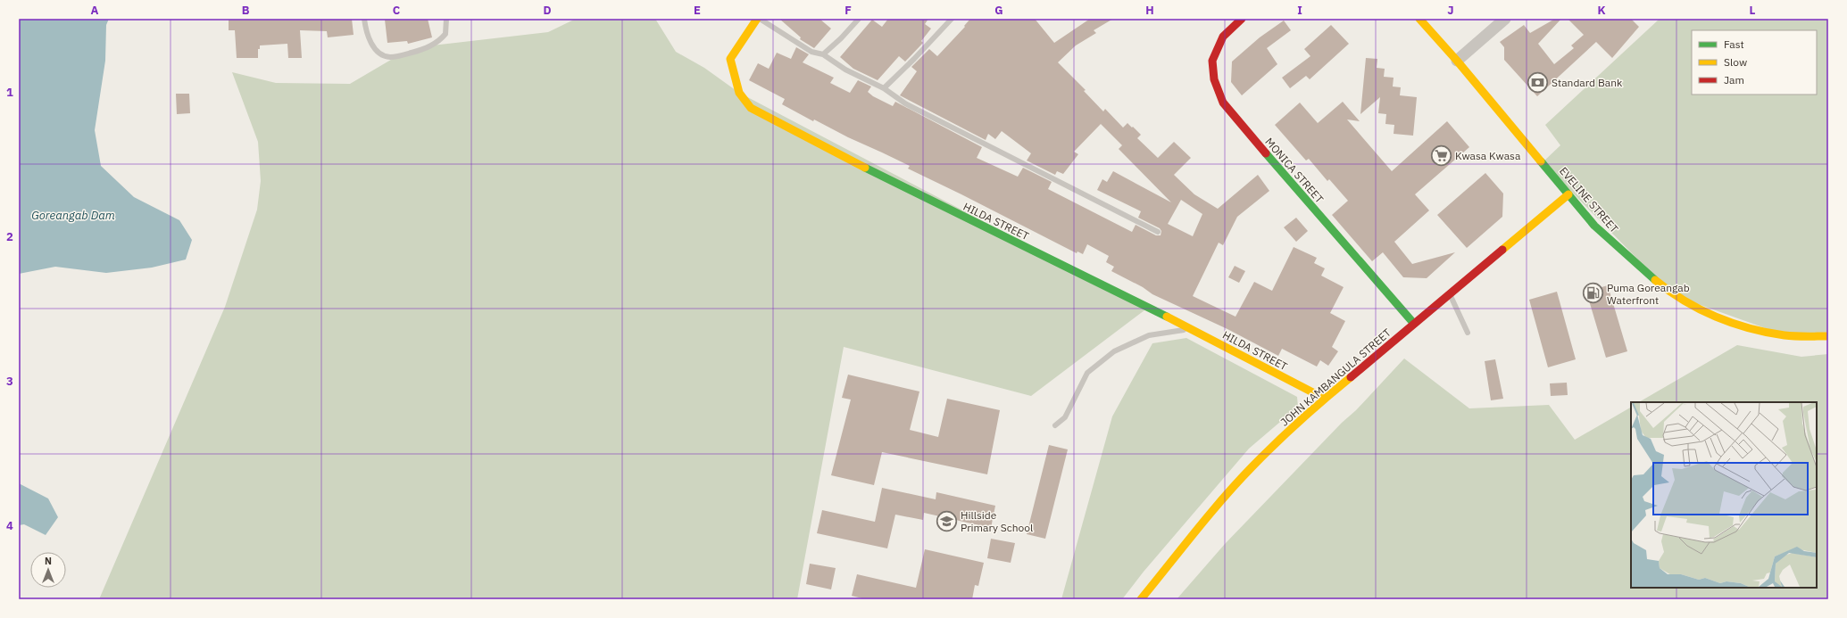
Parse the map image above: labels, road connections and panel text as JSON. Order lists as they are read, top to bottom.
{
  "streets": {
    "street": [
      "MONICA STREET",
      "EVELINE STREET",
      "HILDA STREET",
      "JOHN KAMBANGULA STREET"
    ]
  },
  "crossings": [
    ["MONICA STREET", "JOHN KAMBANGULA STREET"],
    ["EVELINE STREET", "JOHN KAMBANGULA STREET"],
    ["HILDA STREET", "JOHN KAMBANGULA STREET"]
  ],
  "water": ["Goreangab Dam"],
  "places": {
    "bank": ["Standard Bank"],
    "supermarket": ["Kwasa Kwasa"],
    "fuel station": ["Puma Goreangab Waterfront"],
    "school or university": ["Hillside Primary School"]
  },
  "legend": ["Fast", "Slow", "Jam"],
  "north": "top",
  "grid": {
    "columns": [
      "A",
      "B",
      "C",
      "D",
      "E",
      "F",
      "G",
      "H",
      "I",
      "J",
      "K",
      "L"
    ],
    "rows": [
      "1",
      "2",
      "3",
      "4"
    ]
  }
}
